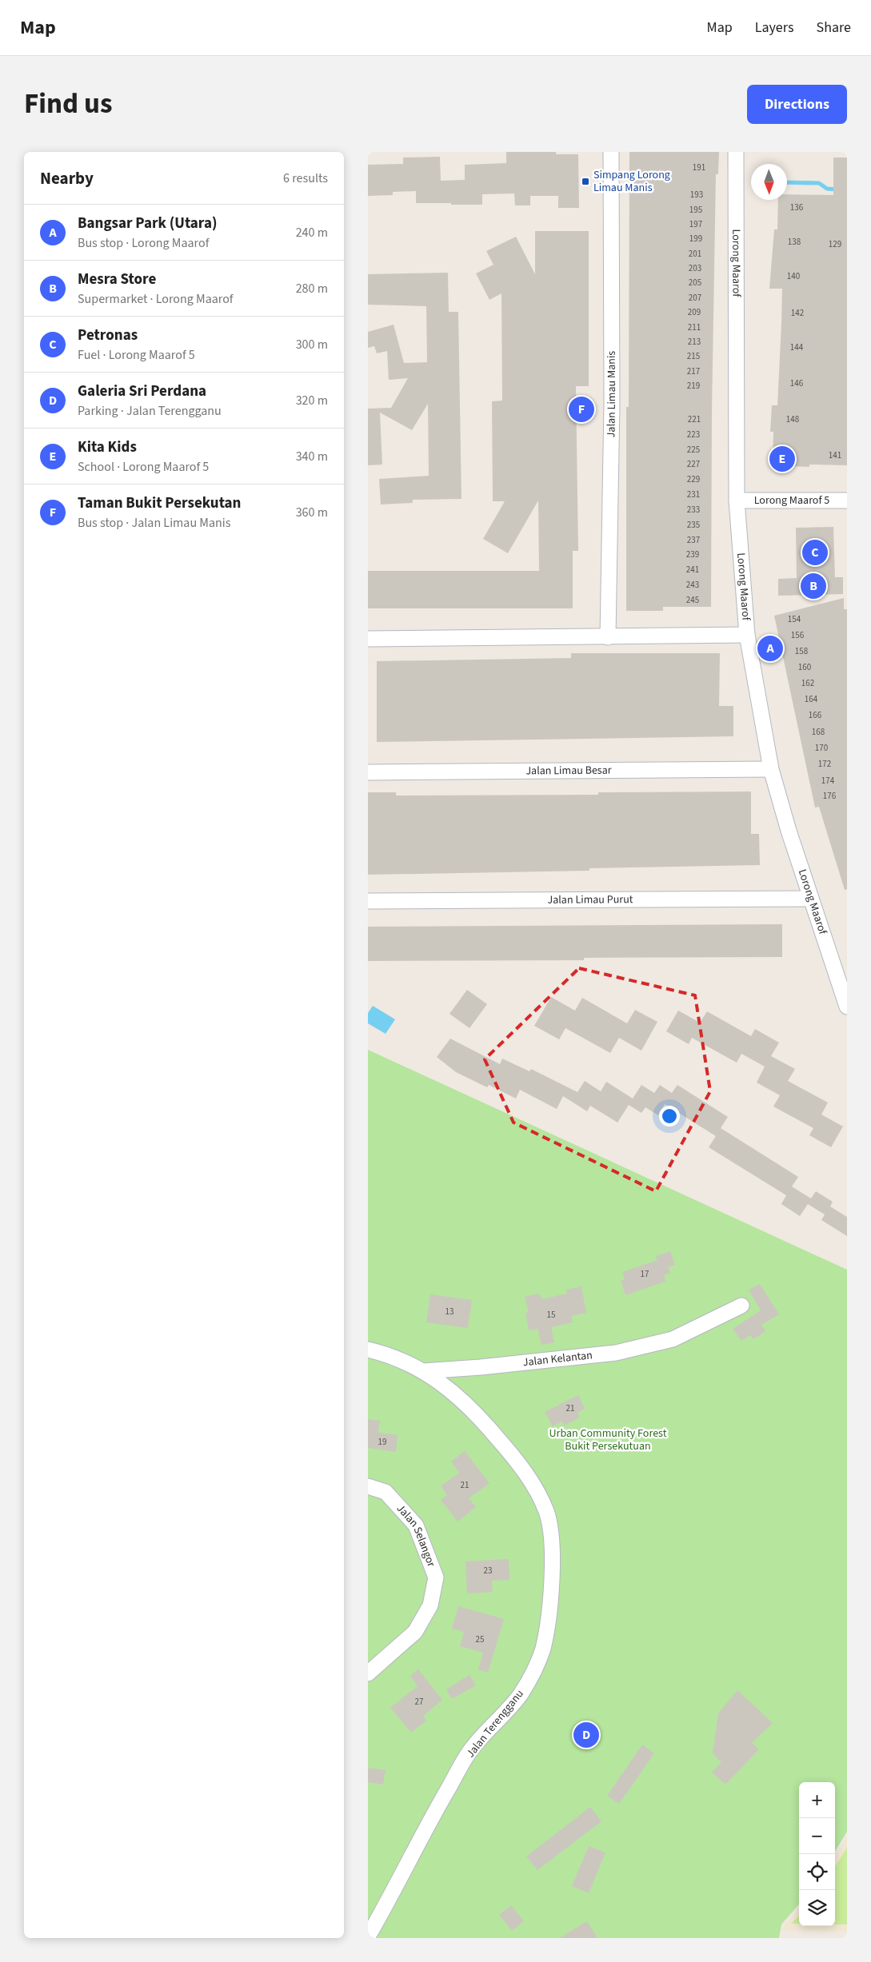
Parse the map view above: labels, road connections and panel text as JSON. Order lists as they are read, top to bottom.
{
  "streets": {
    "street": [
      "Lorong Maarof",
      "Jalan Limau Manis",
      "Lorong Maarof 5",
      "Jalan Limau Besar",
      "Jalan Limau Purut",
      "Jalan Kelantan",
      "Jalan Selangor",
      "Jalan Terengganu"
    ]
  },
  "crossings": [
    ["Lorong Maarof", "Lorong Maarof 5"],
    ["Lorong Maarof", "Jalan Limau Besar"],
    ["Lorong Maarof", "Jalan Limau Purut"],
    ["Jalan Kelantan", "Jalan Terengganu"]
  ],
  "parks": ["Urban Community Forest Bukit Persekutuan"],
  "places": {
    "transit": ["Simpang Lorong Limau Manis"]
  },
  "house_numbers": [
    "191",
    "193",
    "136",
    "195",
    "197",
    "199",
    "138",
    "129",
    "201",
    "203",
    "140",
    "205",
    "207",
    "209",
    "142",
    "211",
    "213",
    "144",
    "215",
    "217",
    "146",
    "219",
    "221",
    "148",
    "223",
    "225",
    "141",
    "227",
    "229",
    "231",
    "233",
    "235",
    "237",
    "239",
    "241",
    "243",
    "245",
    "154",
    "156",
    "158",
    "160",
    "162",
    "164",
    "166",
    "168",
    "170",
    "172",
    "174",
    "176",
    "17",
    "13",
    "15",
    "21",
    "19",
    "21",
    "23",
    "25",
    "27"
  ],
  "north": "bottom",
  "page": {
    "header": "Map",
    "nav": ["Map", "Layers", "Share"],
    "title": "Find us",
    "buttons": "Directions",
    "heading": ["Nearby", "6 results"],
    "list": [
      {
        "mark": "A",
        "name": "Bangsar Park (Utara)",
        "note": "Bus stop · Lorong Maarof",
        "value": "240 m"
      },
      {
        "mark": "B",
        "name": "Mesra Store",
        "note": "Supermarket · Lorong Maarof",
        "value": "280 m"
      },
      {
        "mark": "C",
        "name": "Petronas",
        "note": "Fuel · Lorong Maarof 5",
        "value": "300 m"
      },
      {
        "mark": "D",
        "name": "Galeria Sri Perdana",
        "note": "Parking · Jalan Terengganu",
        "value": "320 m"
      },
      {
        "mark": "E",
        "name": "Kita Kids",
        "note": "School · Lorong Maarof 5",
        "value": "340 m"
      },
      {
        "mark": "F",
        "name": "Taman Bukit Persekutan",
        "note": "Bus stop · Jalan Limau Manis",
        "value": "360 m"
      }
    ],
    "pins": [
      "F",
      "E",
      "C",
      "B",
      "A",
      "D"
    ],
    "map_buttons": ["+", "−"]
  }
}
